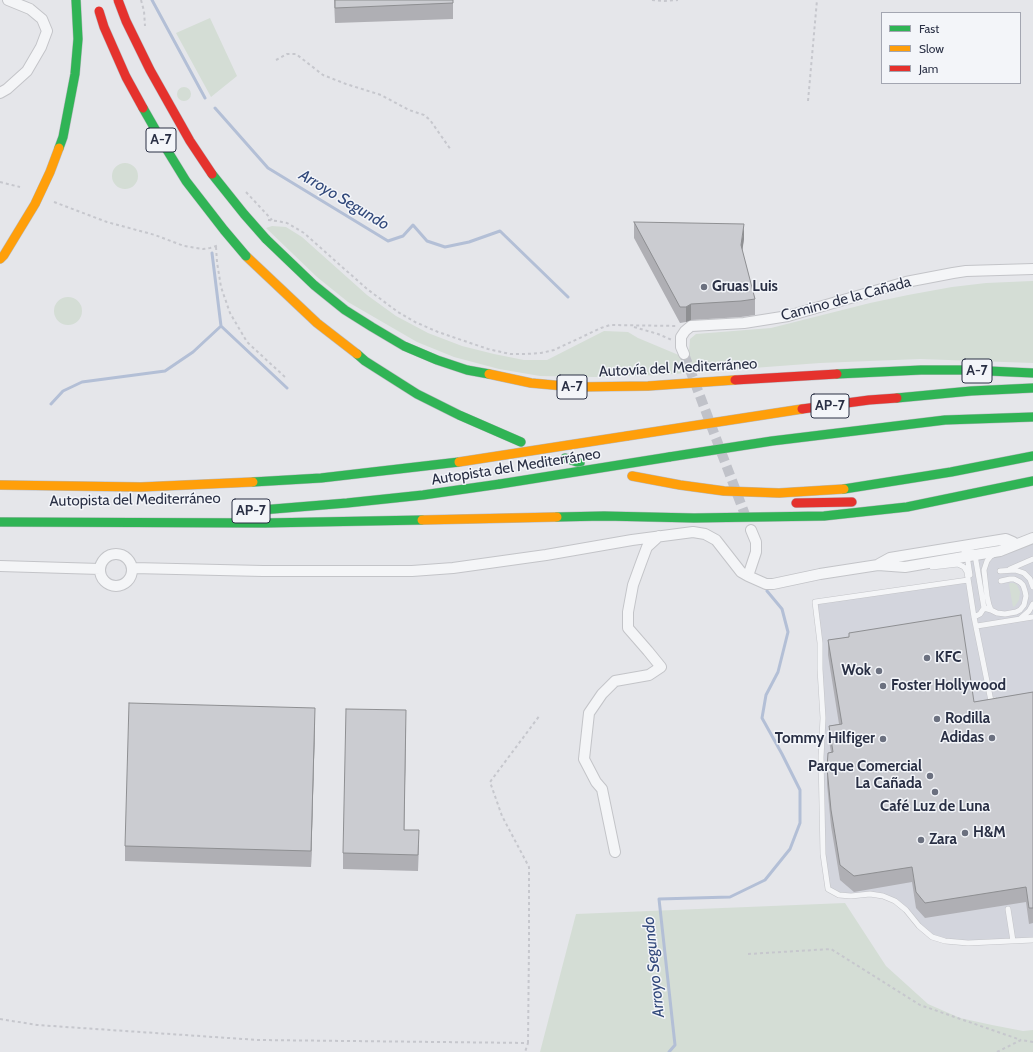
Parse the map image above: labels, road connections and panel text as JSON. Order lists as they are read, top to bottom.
{
  "streets": {
    "highway": [
      "A-7",
      "Autovía del Mediterráneo",
      "AP-7",
      "Autopista del Mediterráneo"
    ],
    "street": ["Camino de la Cañada"]
  },
  "water": ["Arroyo Segundo"],
  "places": [
    "Gruas Luis",
    "KFC",
    "Wok",
    "Foster Hollywood",
    "Rodilla",
    "Adidas",
    "Tommy Hilfiger",
    "Parque Comercial La Cañada",
    "Café Luz de Luna",
    "H&M",
    "Zara"
  ],
  "legend": ["Fast", "Slow", "Jam"]
}
